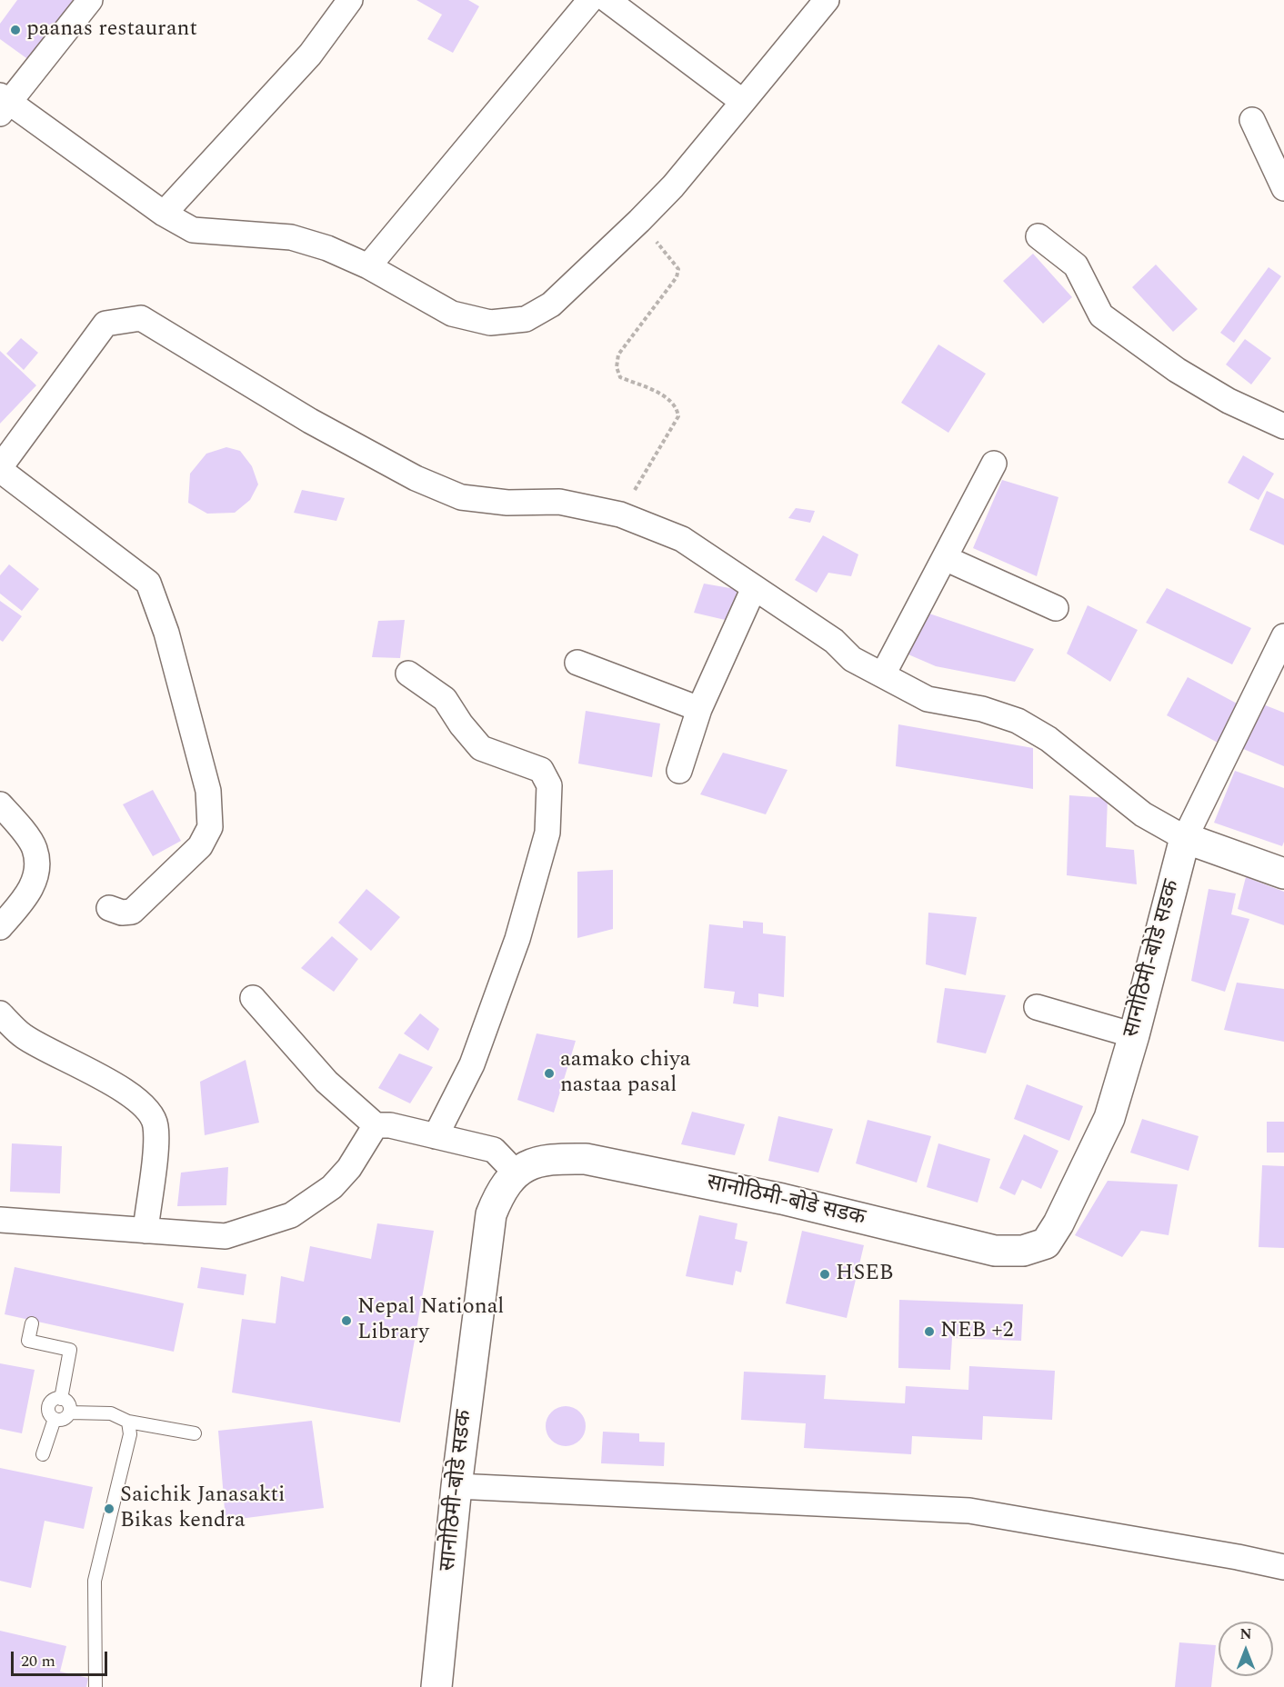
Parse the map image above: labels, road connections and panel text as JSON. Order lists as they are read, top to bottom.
{
  "streets": {
    "main road": ["सानोठिमी-बोडे सडक"]
  },
  "places": [
    "paanas restaurant",
    "aamako chiya nastaa pasal",
    "HSEB",
    "Nepal National Library",
    "NEB +2",
    "Saichik Janasakti Bikas kendra"
  ],
  "scale_bar": "20 m",
  "north": "top"
}
